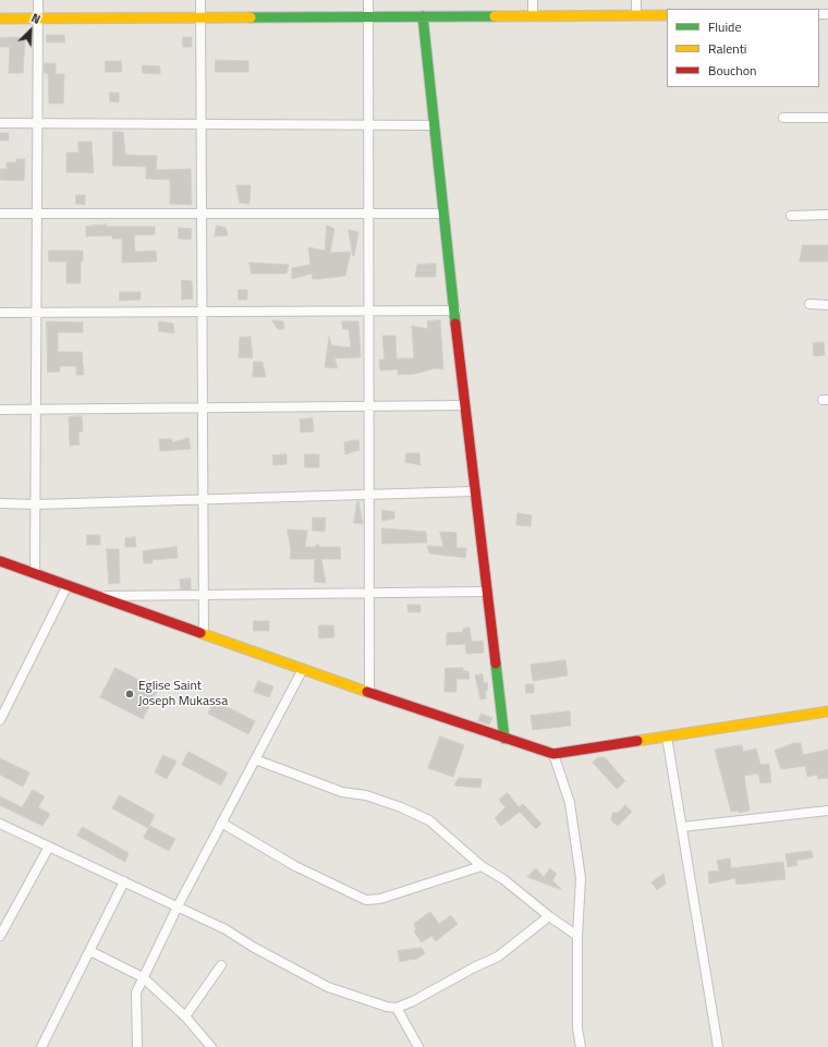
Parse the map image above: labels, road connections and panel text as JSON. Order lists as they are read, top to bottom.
{
  "places": ["Eglise Saint Joseph Mukassa"],
  "legend": ["Fluide", "Ralenti", "Bouchon"],
  "north": "top right"
}
